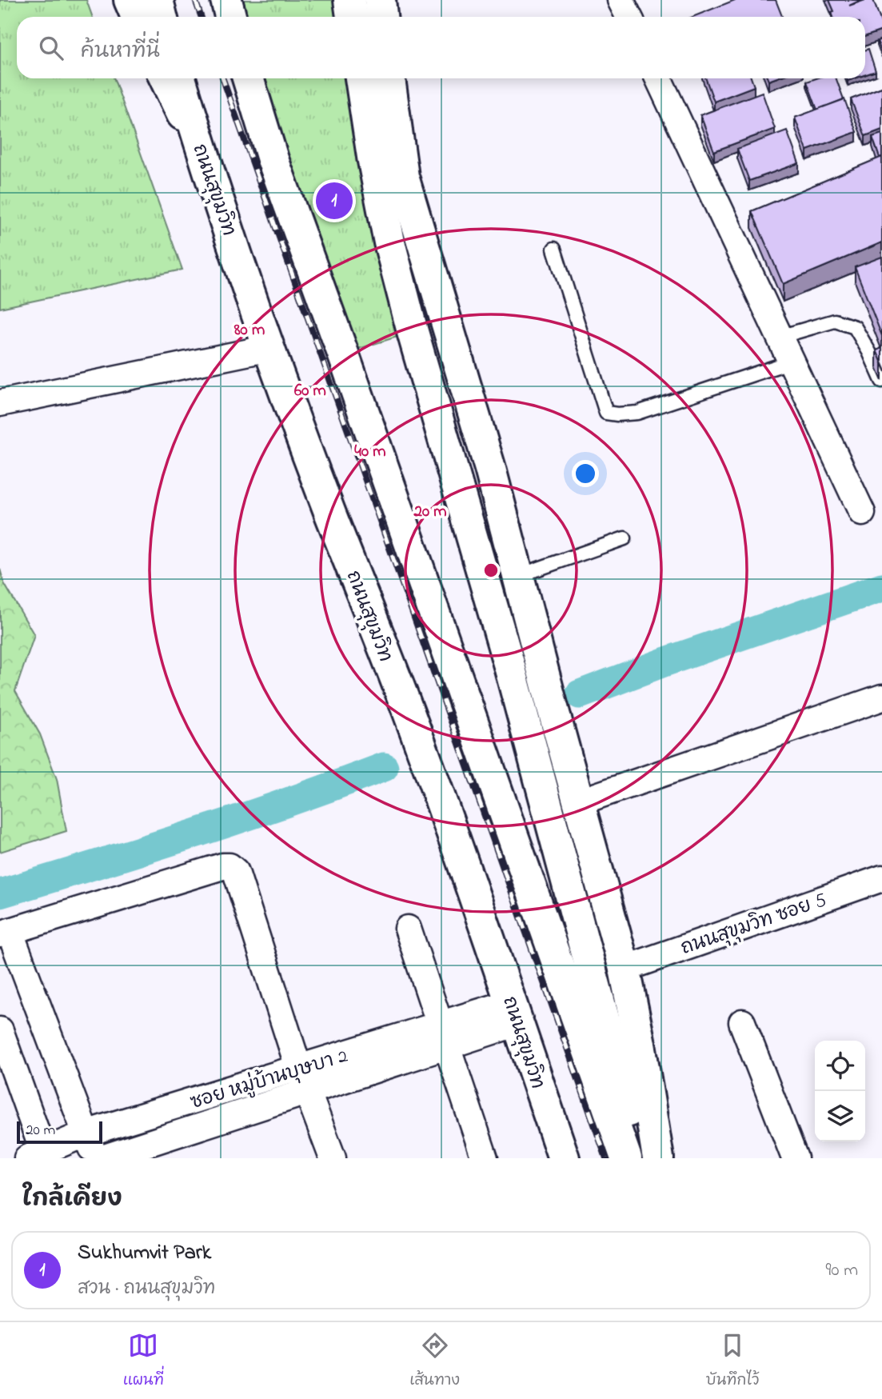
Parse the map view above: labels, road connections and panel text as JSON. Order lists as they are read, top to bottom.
{
  "streets": {
    "main road": ["ถนนสุขุมวิท"],
    "street": ["ถนนสุขุมวิท ซอย 5", "ซอย หมู่บ้านบุษบา 2"]
  },
  "crossings": [
    ["ถนนสุขุมวิท", "ซอย หมู่บ้านบุษบา 2"]
  ],
  "scale_bar": "20 m",
  "page": {
    "search": "ค้นหาที่นี่",
    "pins": "1",
    "scale": "20 m",
    "heading": "ใกล้เคียง",
    "list": [
      {
        "mark": "1",
        "name": "Sukhumvit Park",
        "note": "สวน · ถนนสุขุมวิท",
        "value": "90 m"
      }
    ],
    "nav": ["แผนที่", "เส้นทาง", "บันทึกไว้"]
  },
  "rings": [
    "80 m",
    "60 m",
    "40 m",
    "20 m"
  ]
}
